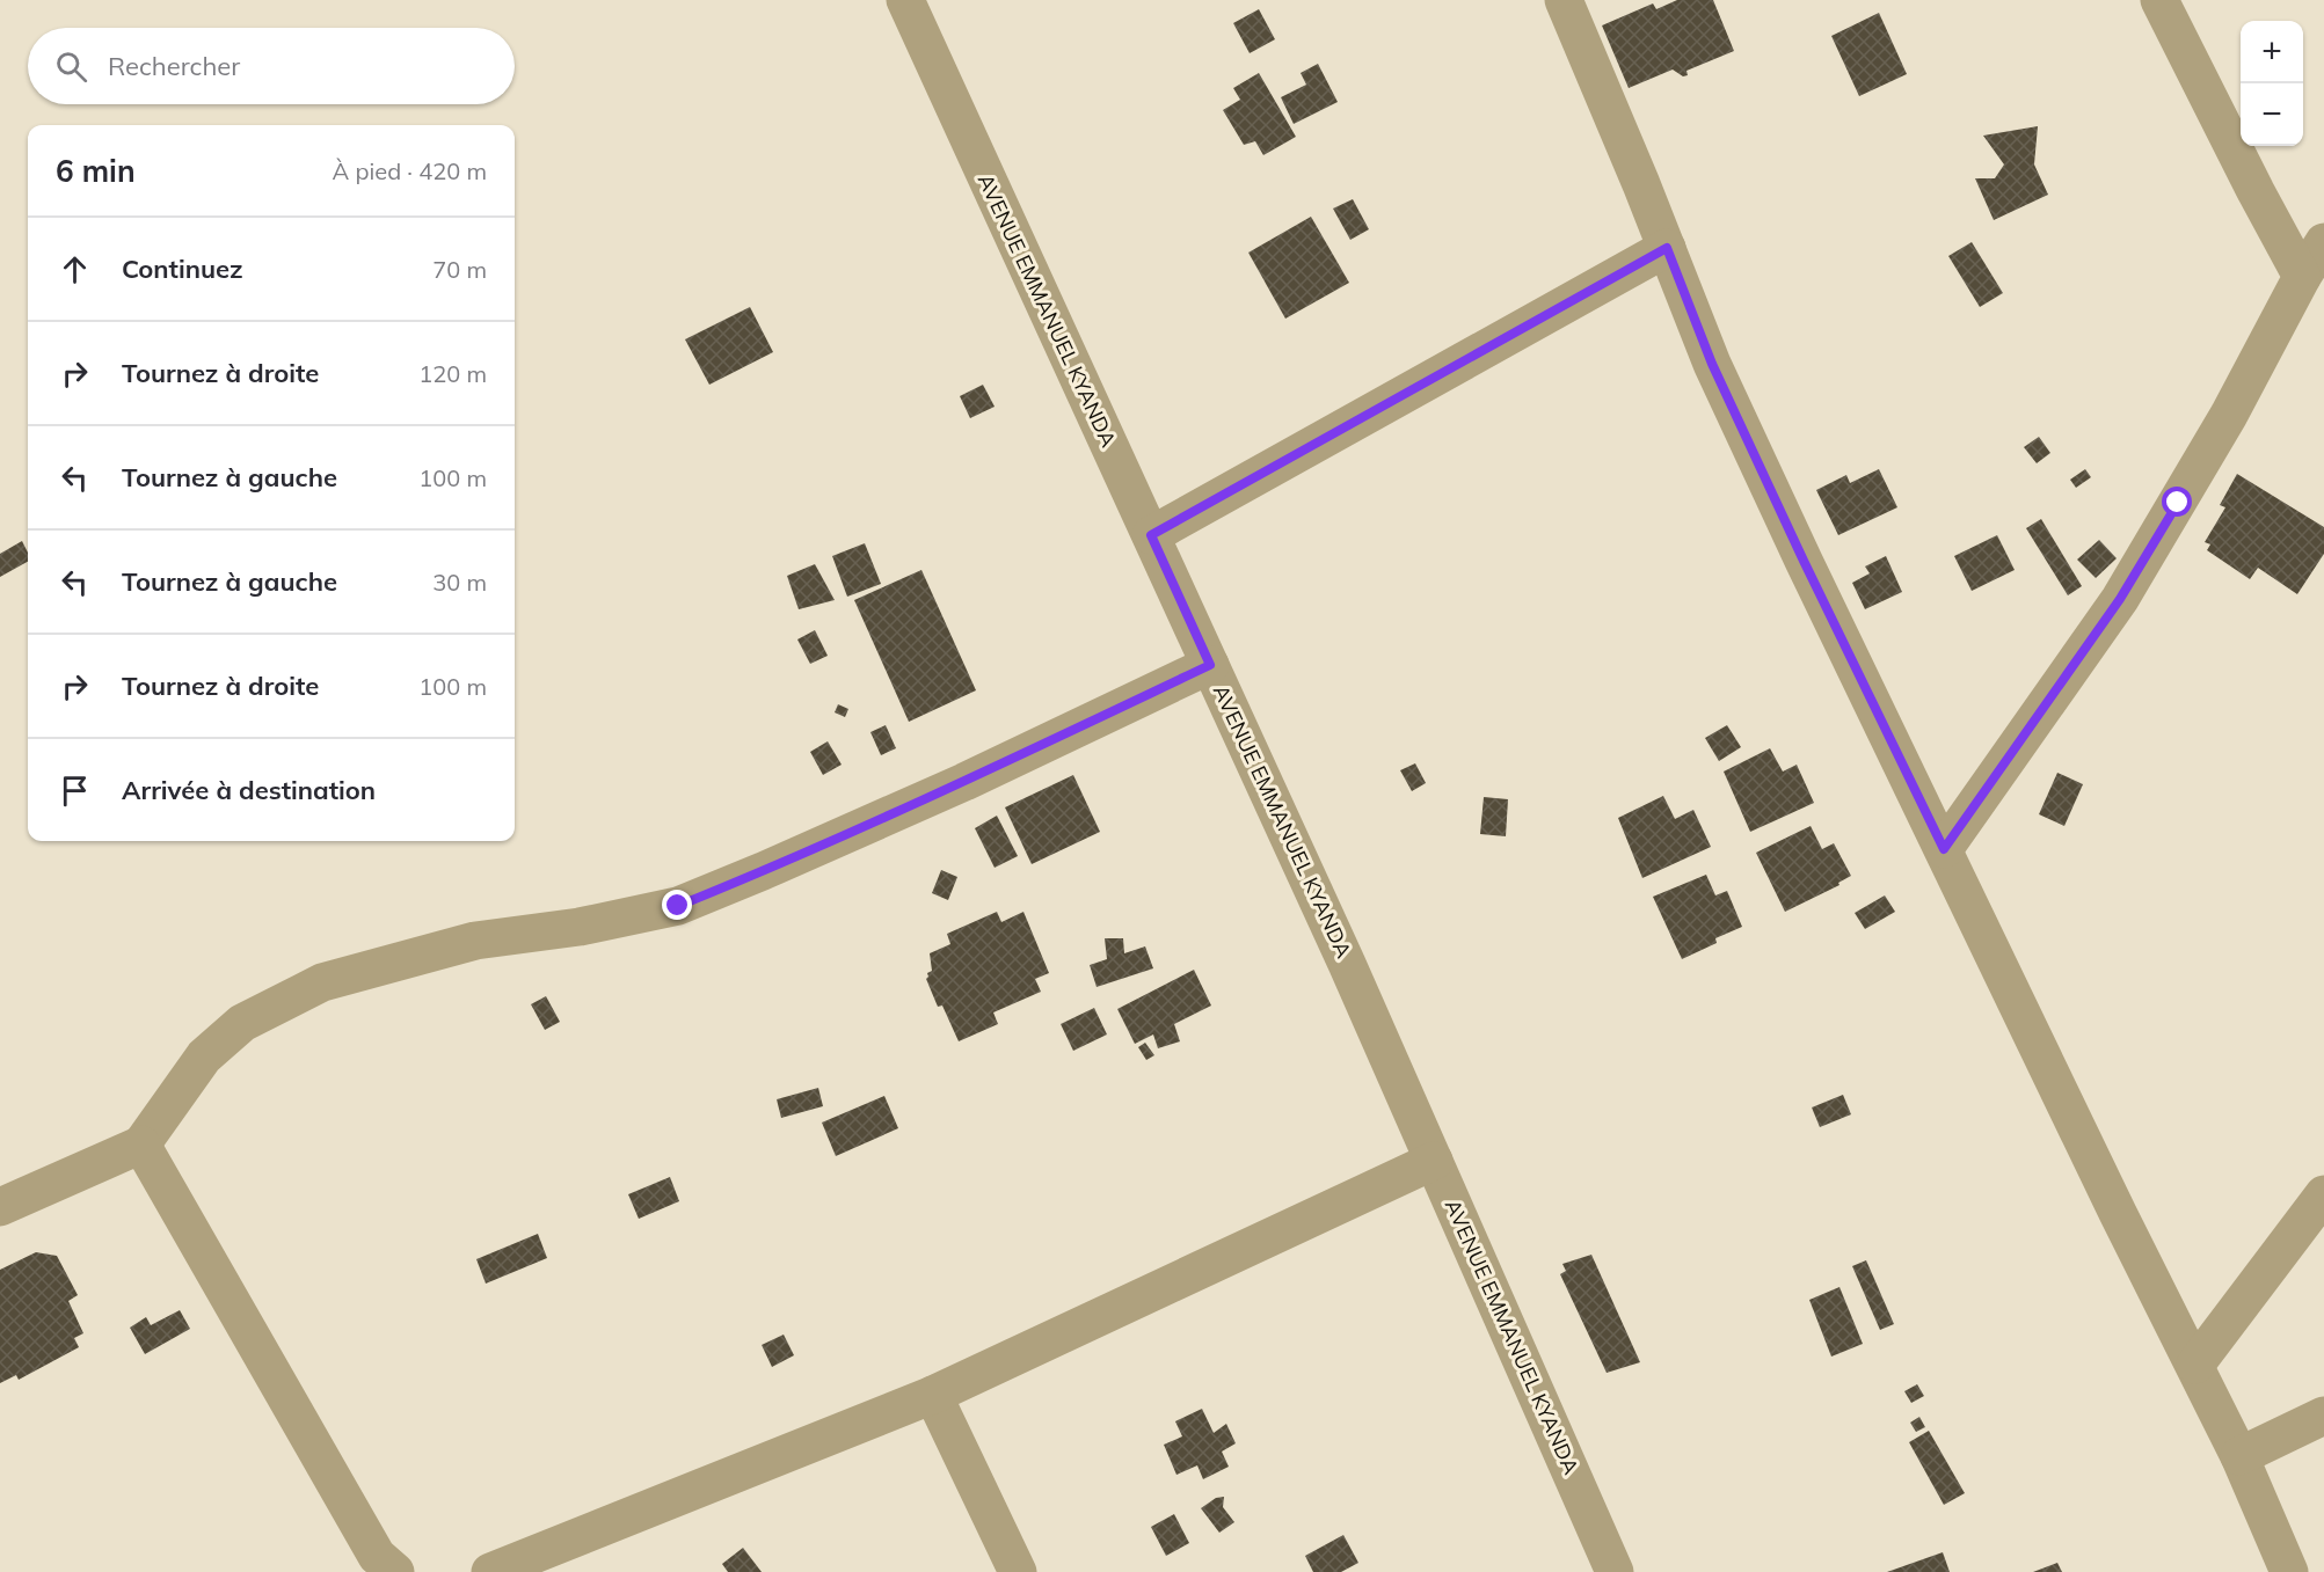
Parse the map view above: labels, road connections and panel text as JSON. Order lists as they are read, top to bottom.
{
  "streets": {
    "street": ["AVENUE EMMANUEL KYANDA"]
  },
  "page": {
    "map_buttons": ["+", "−"],
    "search": "Rechercher",
    "heading": ["6 min", "À pied · 420 m"],
    "list": [
      ["Continuez", "70 m"],
      ["Tournez à droite", "120 m"],
      ["Tournez à gauche", "100 m"],
      ["Tournez à gauche", "30 m"],
      ["Tournez à droite", "100 m"],
      "Arrivée à destination"
    ]
  }
}
